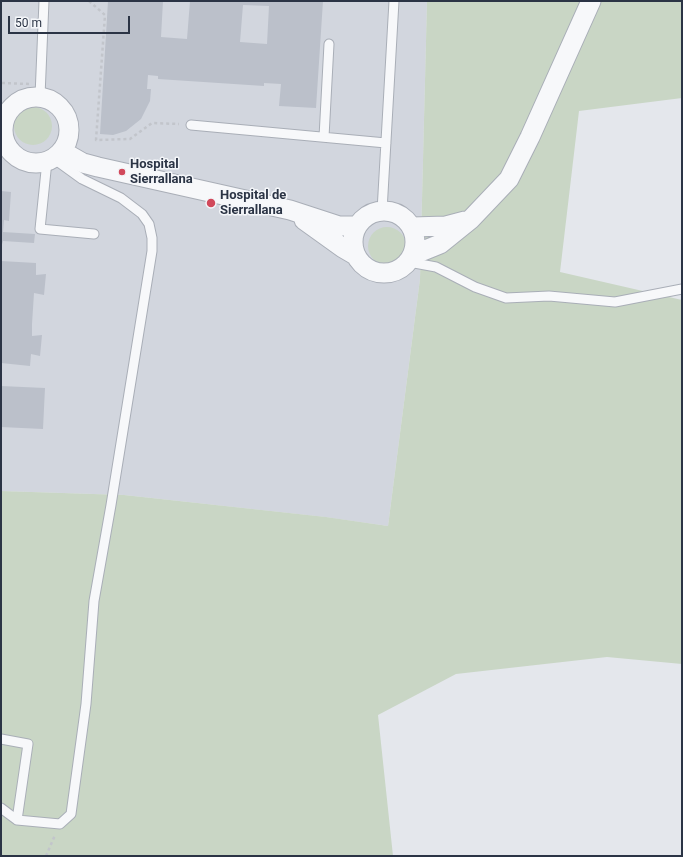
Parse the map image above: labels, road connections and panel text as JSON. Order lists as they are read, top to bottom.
{
  "places": ["Hospital Sierrallana", "Hospital de Sierrallana"],
  "scale_bar": "50 m"
}
